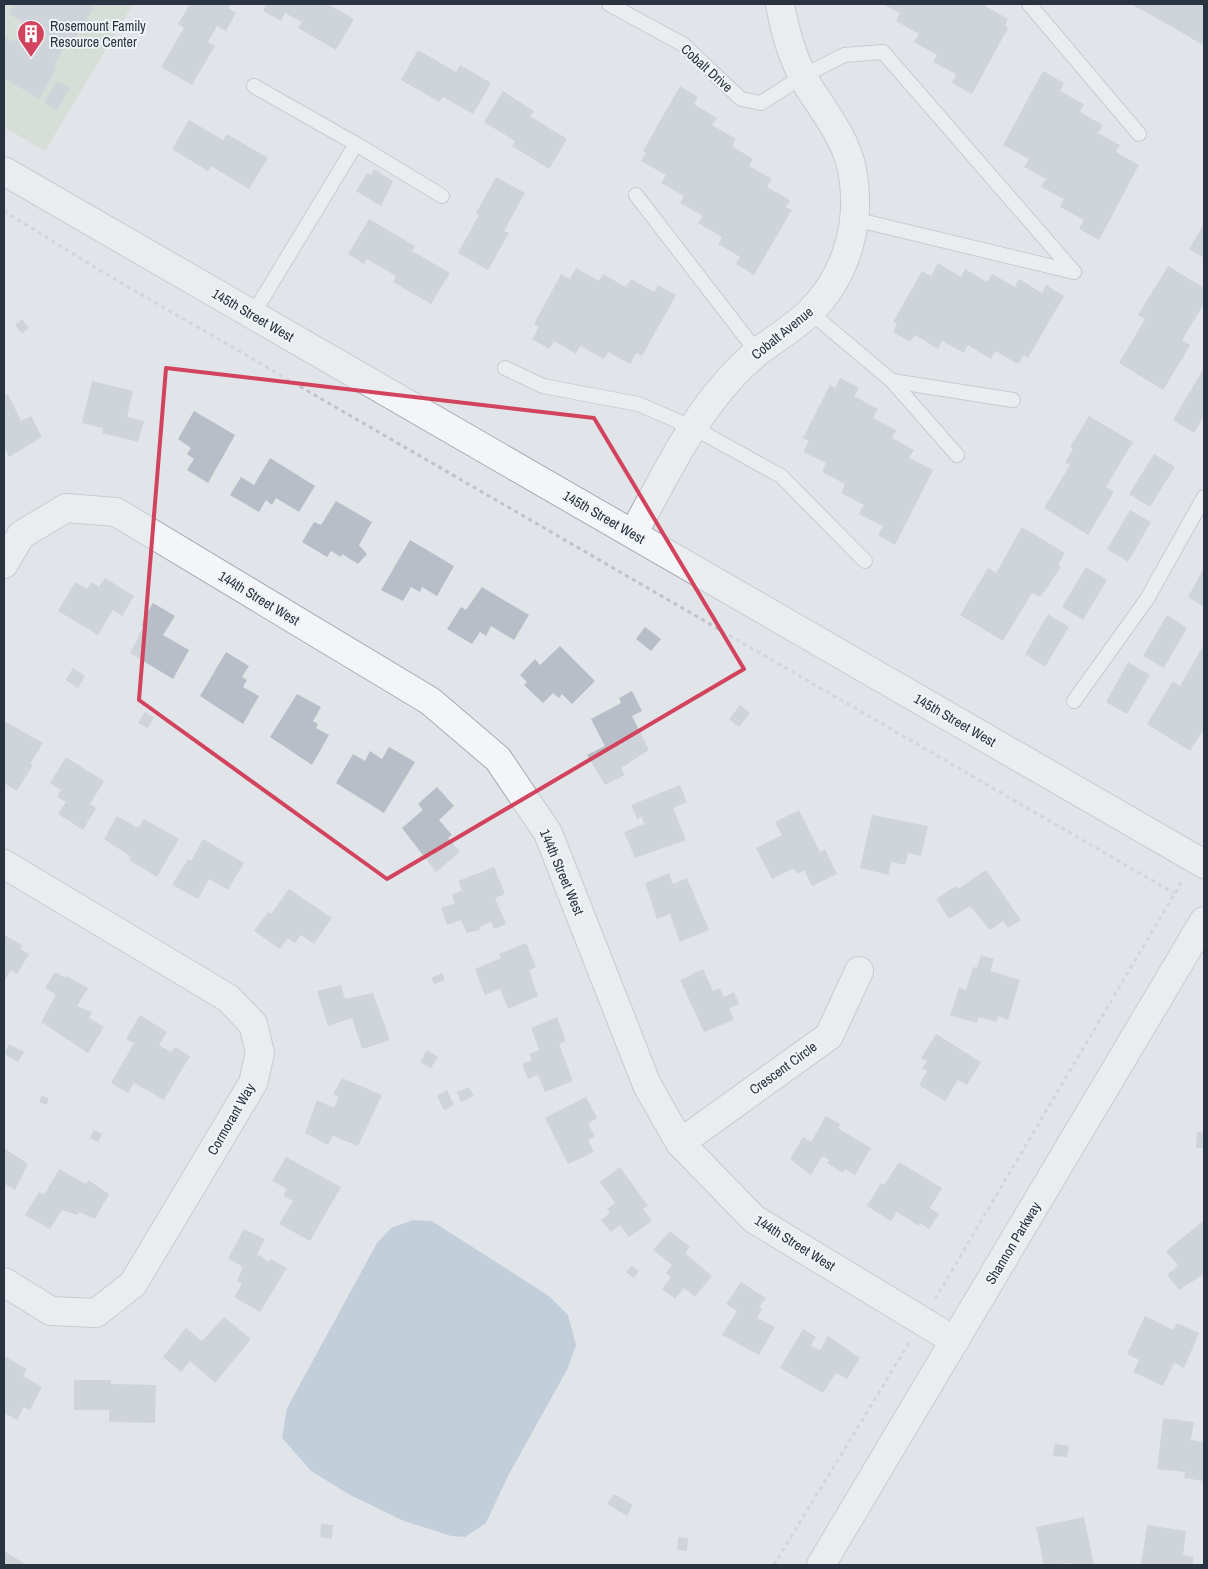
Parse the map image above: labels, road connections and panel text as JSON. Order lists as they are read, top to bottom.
{
  "streets": {
    "street": [
      "145th Street West",
      "Cobalt Avenue",
      "144th Street West",
      "Crescent Circle",
      "Cormorant Way",
      "Shannon Parkway"
    ],
    "lane": ["Cobalt Drive"]
  },
  "crossings": [
    ["Cobalt Drive", "Cobalt Avenue"],
    ["145th Street West", "Cobalt Avenue"],
    ["144th Street West", "Crescent Circle"],
    ["144th Street West", "Shannon Parkway"]
  ],
  "places": {
    "building": ["Rosemount Family Resource Center"]
  }
}
